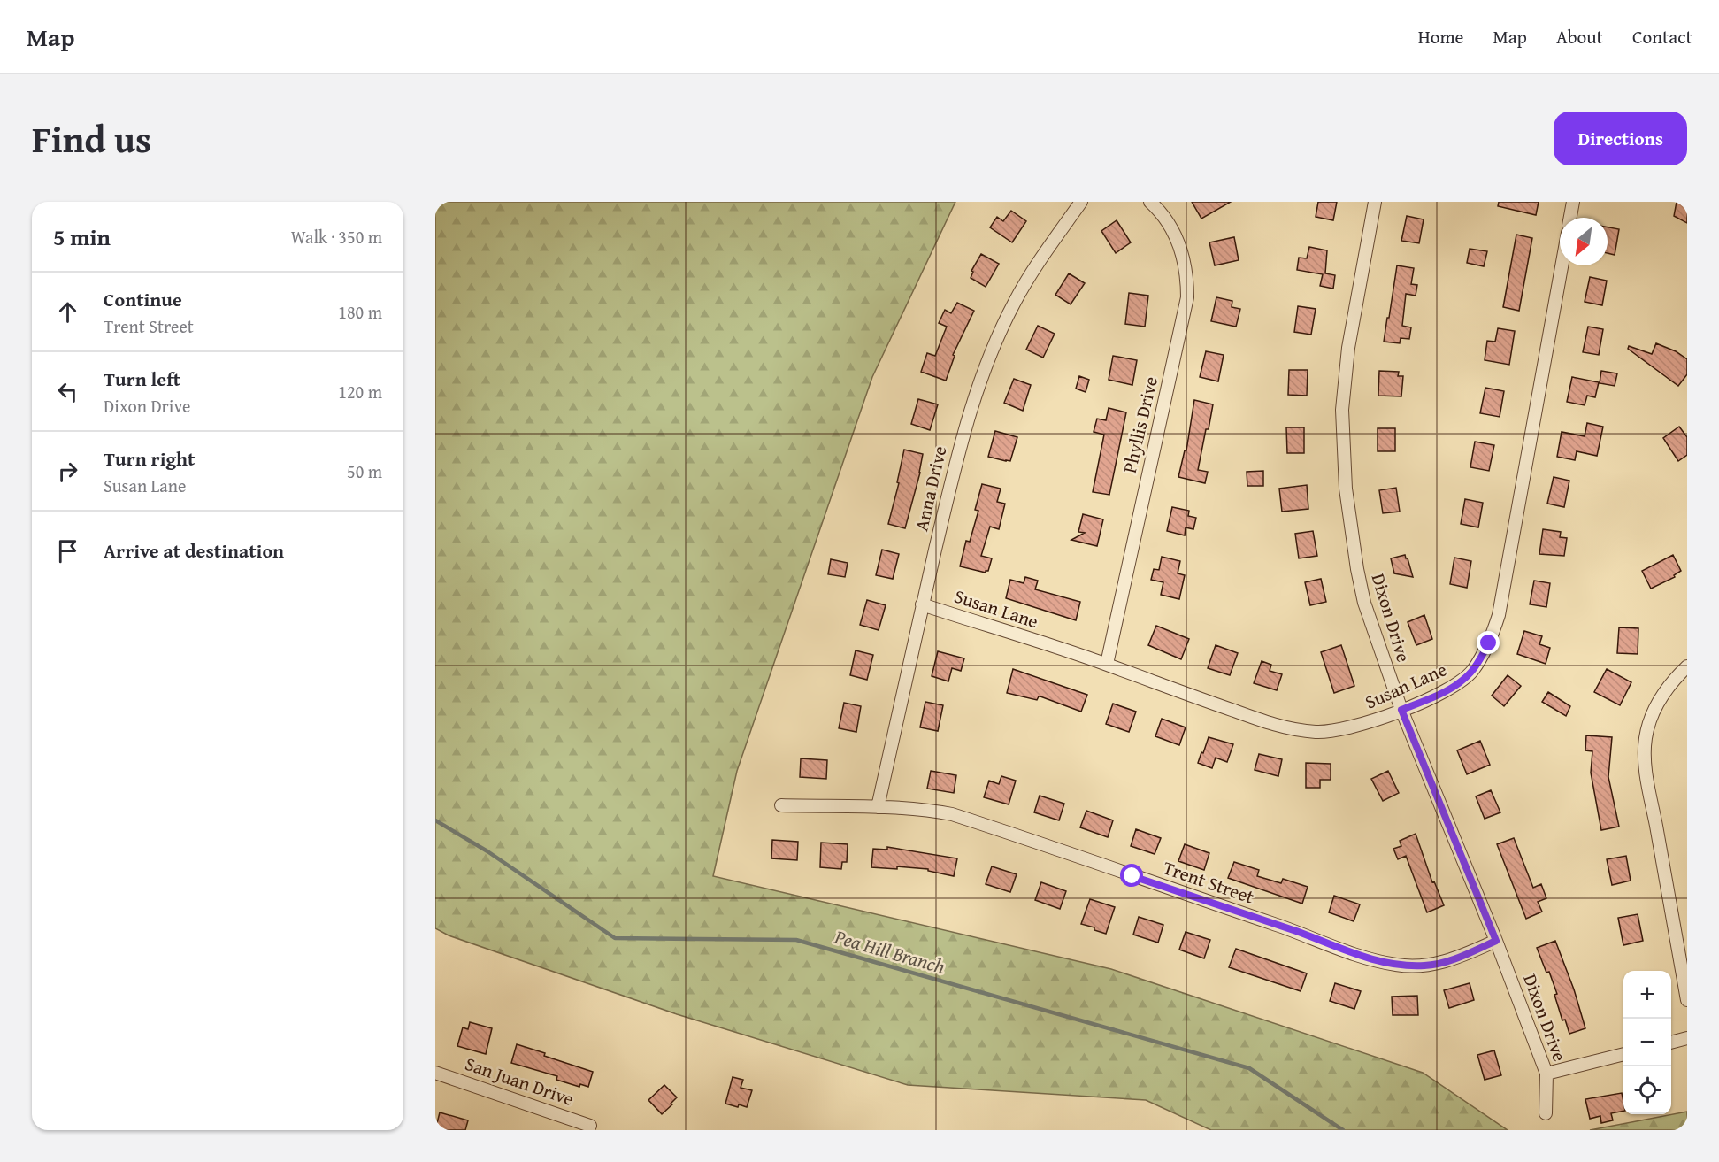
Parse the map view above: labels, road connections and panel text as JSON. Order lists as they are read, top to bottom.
{
  "streets": {
    "street": [
      "Phyllis Drive",
      "Anna Drive",
      "Susan Lane",
      "Dixon Drive",
      "Trent Street",
      "San Juan Drive"
    ]
  },
  "crossings": [
    ["Phyllis Drive", "Susan Lane"],
    ["Anna Drive", "Susan Lane"],
    ["Anna Drive", "Trent Street"],
    ["Susan Lane", "Dixon Drive"],
    ["Dixon Drive", "Trent Street"]
  ],
  "water": ["Pea Hill Branch"],
  "north": "bottom left",
  "page": {
    "header": "Map",
    "nav": [
      "Home",
      "Map",
      "About",
      "Contact"
    ],
    "title": "Find us",
    "buttons": "Directions",
    "heading": ["5 min", "Walk · 350 m"],
    "list": [
      ["Continue", "Trent Street", "180 m"],
      ["Turn left", "Dixon Drive", "120 m"],
      ["Turn right", "Susan Lane", "50 m"],
      "Arrive at destination"
    ],
    "map_buttons": ["+", "−"]
  }
}
